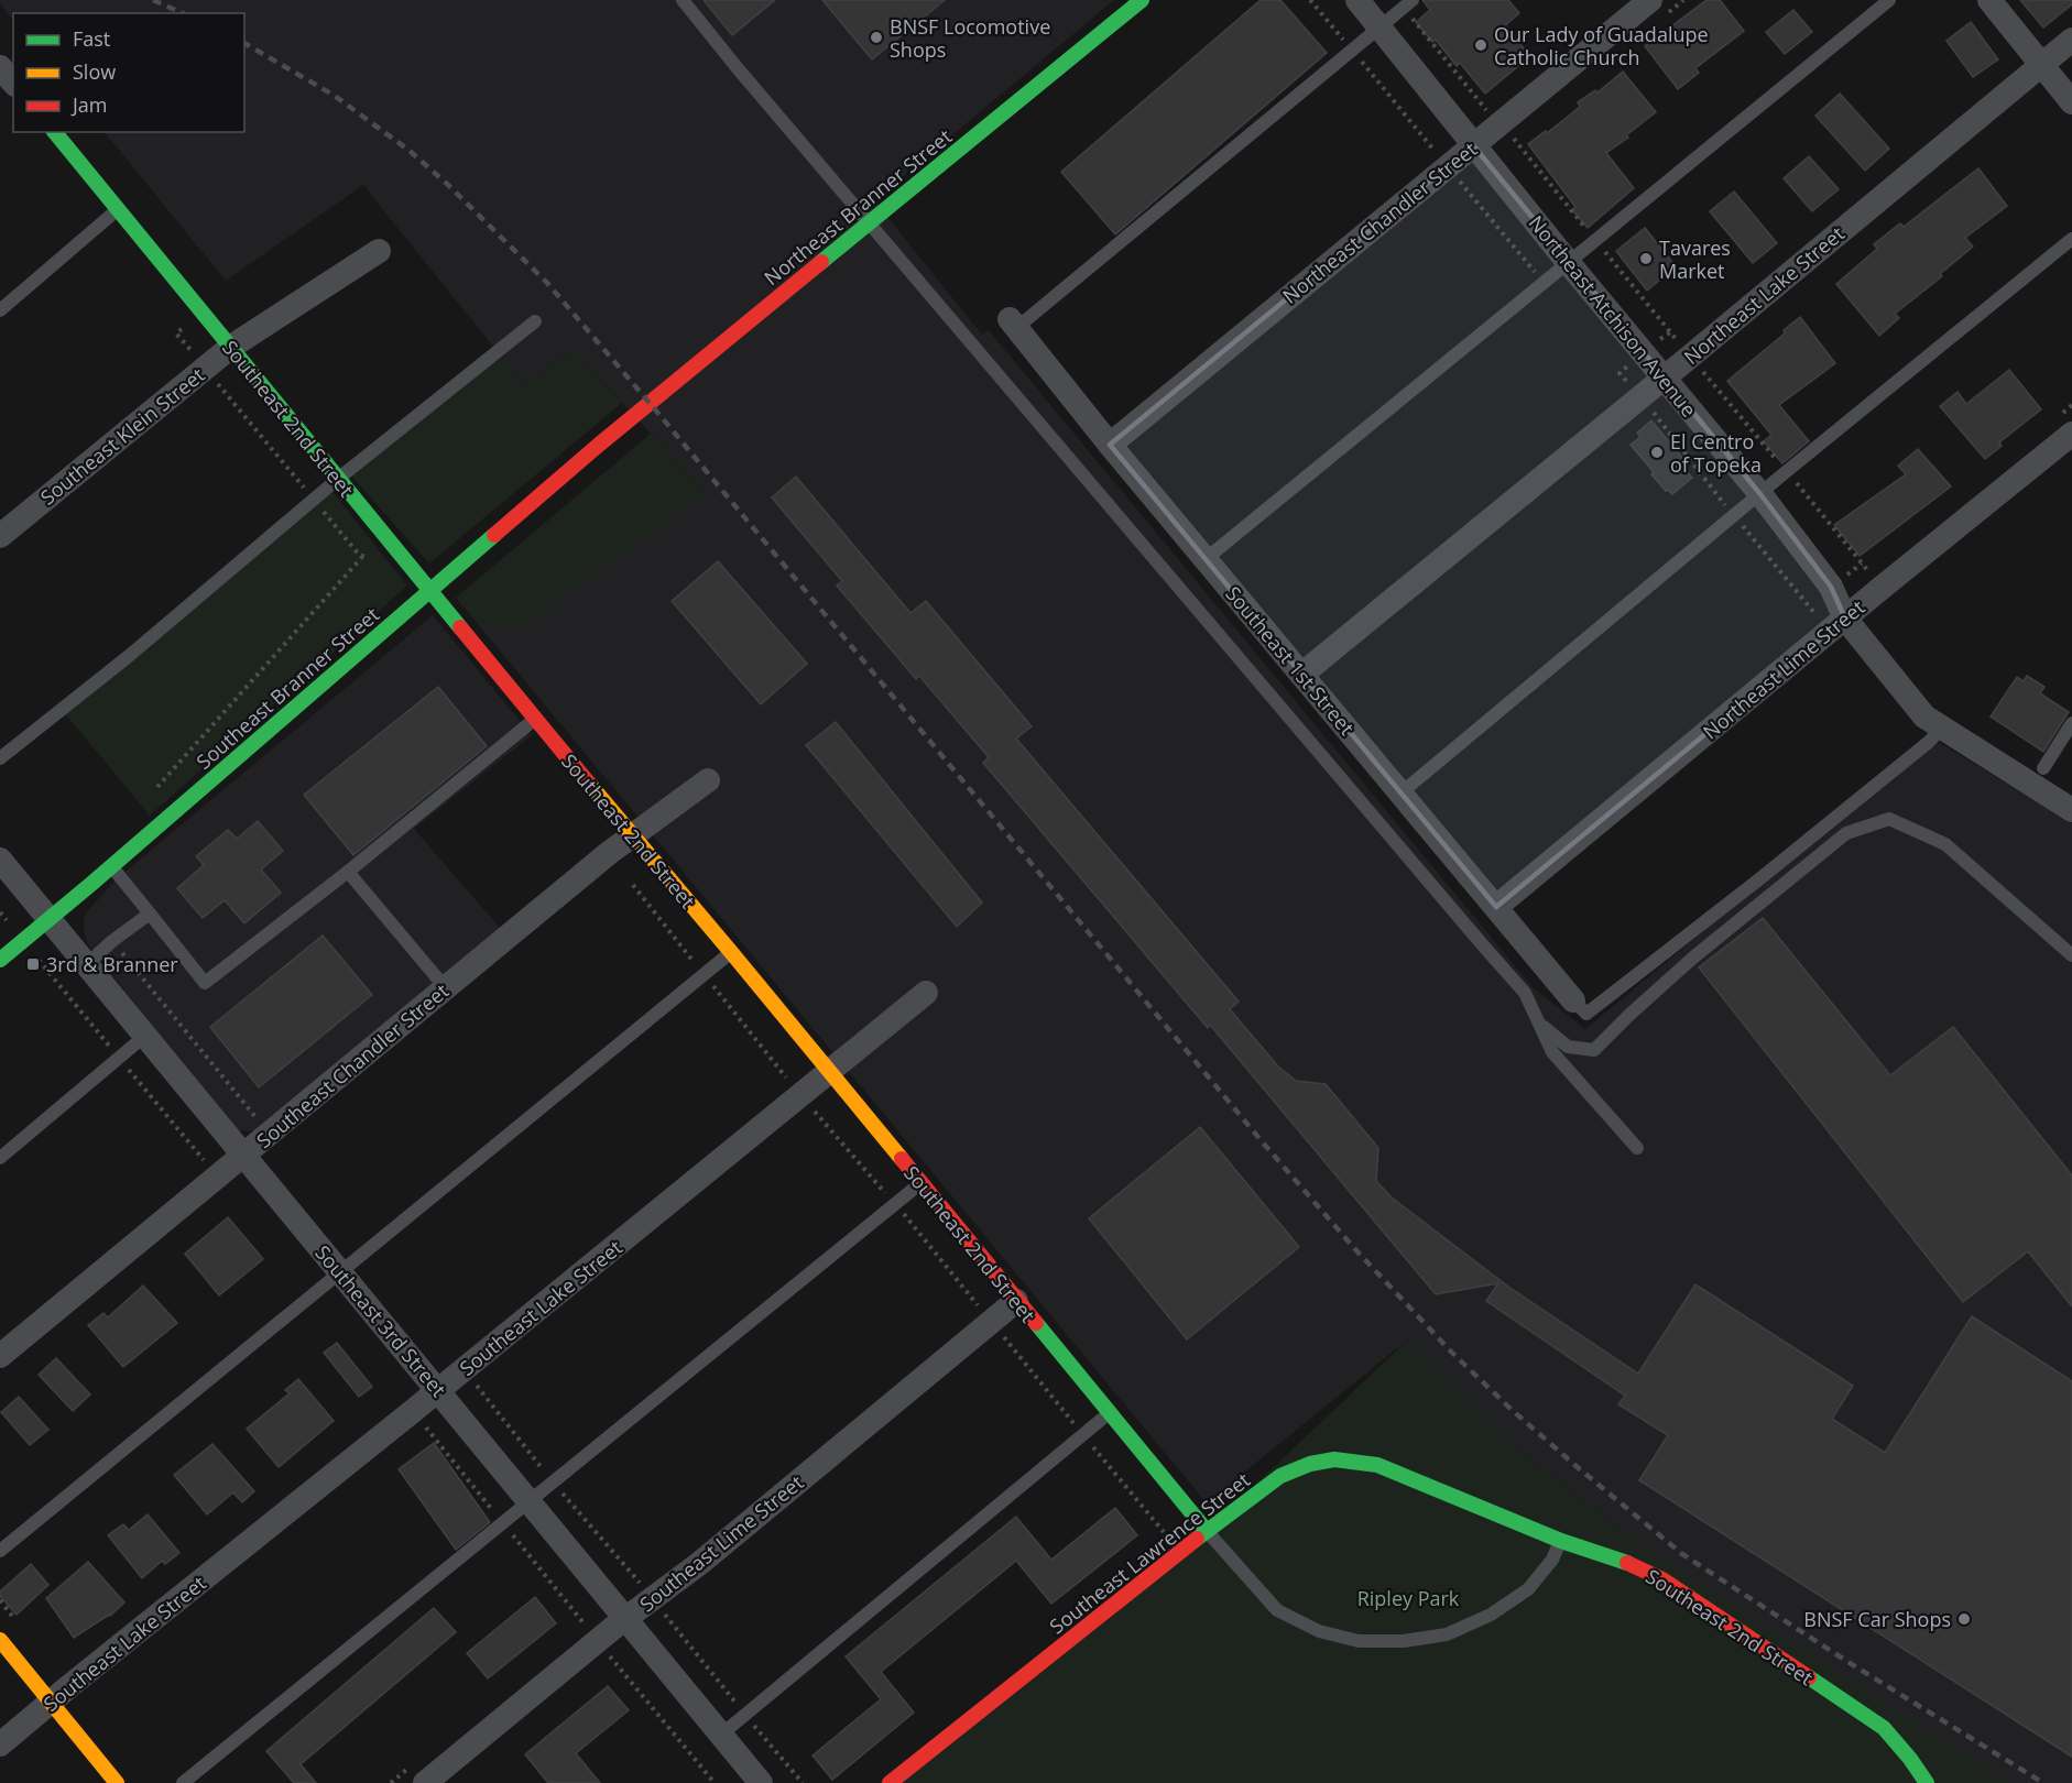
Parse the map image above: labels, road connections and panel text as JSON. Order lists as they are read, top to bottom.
{
  "streets": {
    "street": [
      "Northeast Branner Street",
      "Northeast Chandler Street",
      "Northeast Lake Street",
      "Northeast Atchison Avenue",
      "Southeast 2nd Street",
      "Southeast Klein Street",
      "Southeast 1st Street",
      "Northeast Lime Street",
      "Southeast Branner Street",
      "Southeast Chandler Street",
      "Southeast Lake Street",
      "Southeast 3rd Street",
      "Southeast Lime Street",
      "Southeast Lawrence Street"
    ]
  },
  "crossings": [
    ["Northeast Branner Street", "Southeast Branner Street"],
    ["Northeast Chandler Street", "Northeast Atchison Avenue"],
    ["Northeast Chandler Street", "Southeast 1st Street"],
    ["Northeast Lake Street", "Northeast Atchison Avenue"],
    ["Northeast Lake Street", "Southeast 1st Street"],
    ["Northeast Atchison Avenue", "Northeast Lime Street"],
    ["Southeast 2nd Street", "Southeast Klein Street"],
    ["Southeast 2nd Street", "Southeast Chandler Street"],
    ["Southeast 2nd Street", "Southeast Lake Street"],
    ["Southeast 2nd Street", "Southeast Lime Street"],
    ["Southeast 2nd Street", "Southeast Lawrence Street"],
    ["Southeast 1st Street", "Northeast Lime Street"],
    ["Southeast Branner Street", "Southeast 3rd Street"],
    ["Southeast Chandler Street", "Southeast 3rd Street"],
    ["Southeast Lake Street", "Southeast 3rd Street"],
    ["Southeast 3rd Street", "Southeast Lime Street"]
  ],
  "parks": ["Ripley Park"],
  "places": {
    "other": [
      "BNSF Locomotive Shops",
      "Our Lady of Guadalupe Catholic Church",
      "Tavares Market",
      "El Centro of Topeka",
      "BNSF Car Shops"
    ],
    "transit": ["3rd & Branner"]
  },
  "legend": ["Fast", "Slow", "Jam"]
}
